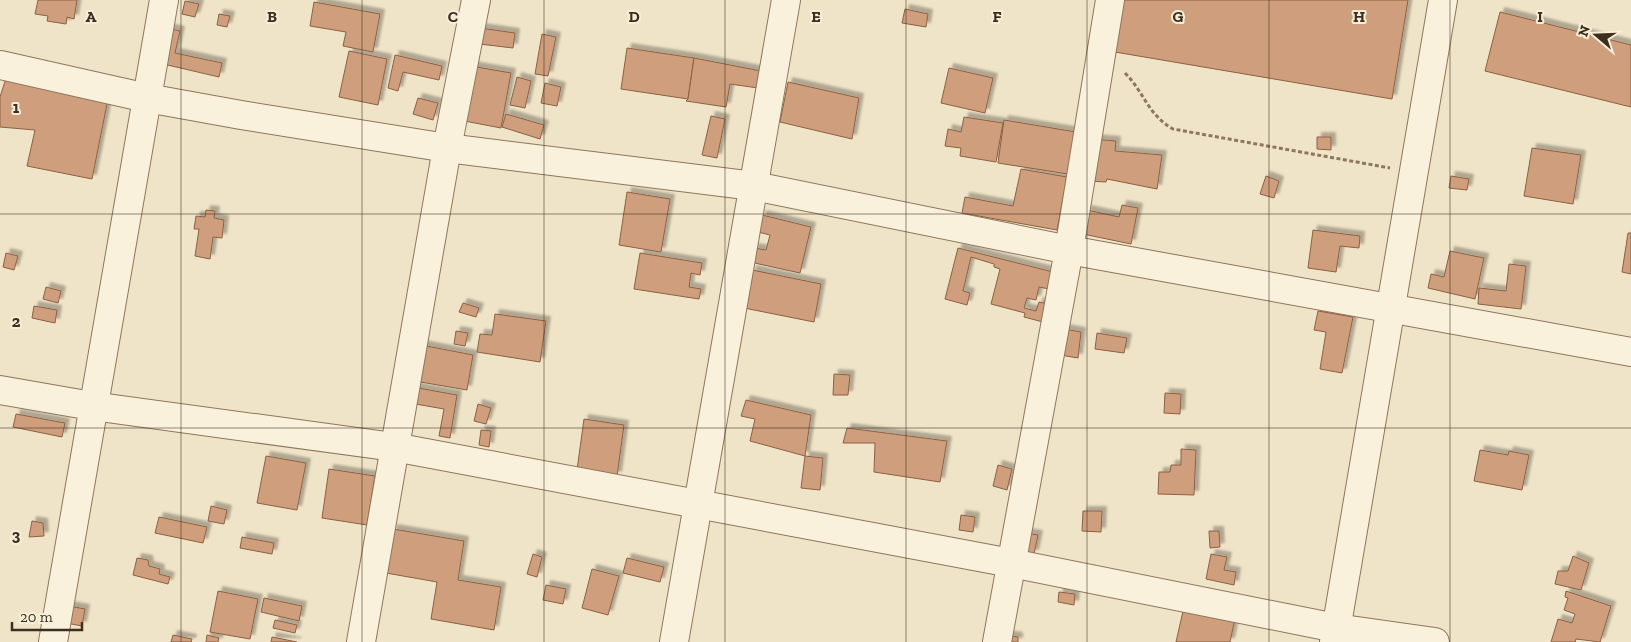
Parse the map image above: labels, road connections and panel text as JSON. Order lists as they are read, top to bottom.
{
  "scale_bar": "20 m",
  "north": "left",
  "grid": {
    "columns": [
      "A",
      "B",
      "C",
      "D",
      "E",
      "F",
      "G",
      "H",
      "I"
    ],
    "rows": ["1", "2", "3"]
  }
}
